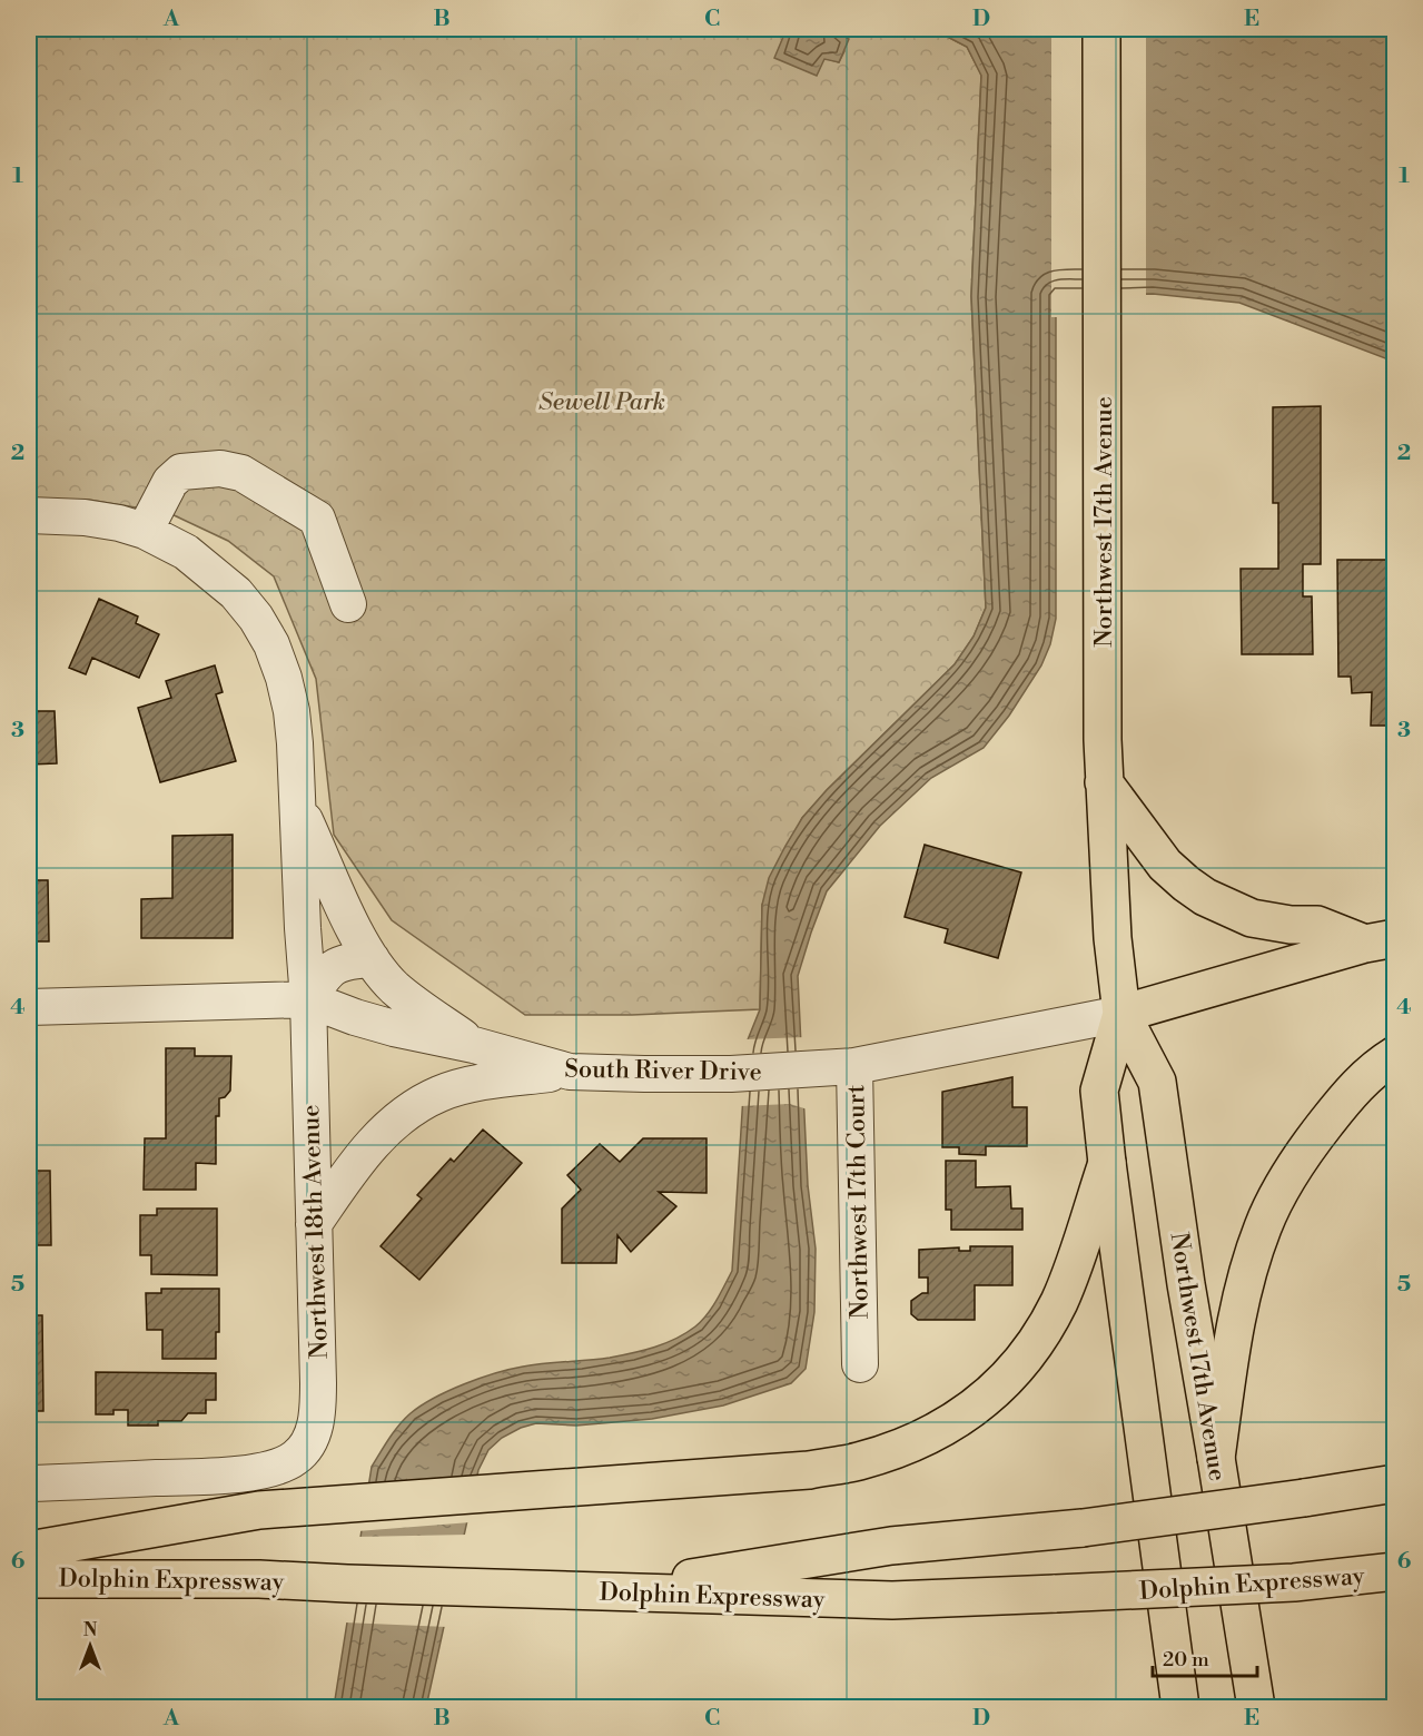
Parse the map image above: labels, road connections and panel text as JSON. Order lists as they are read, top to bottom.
{
  "streets": {
    "main road": ["Northwest 17th Avenue", "Dolphin Expressway"],
    "street": ["South River Drive", "Northwest 17th Court", "Northwest 18th Avenue"]
  },
  "crossings": [
    ["Northwest 17th Avenue", "Northwest 17th Court"],
    ["South River Drive", "Northwest 17th Court"],
    ["South River Drive", "Northwest 18th Avenue"]
  ],
  "parks": ["Sewell Park"],
  "scale_bar": "20 m",
  "north": "top",
  "grid": {
    "columns": [
      "A",
      "B",
      "C",
      "D",
      "E"
    ],
    "rows": [
      "1",
      "2",
      "3",
      "4",
      "5",
      "6"
    ]
  }
}
